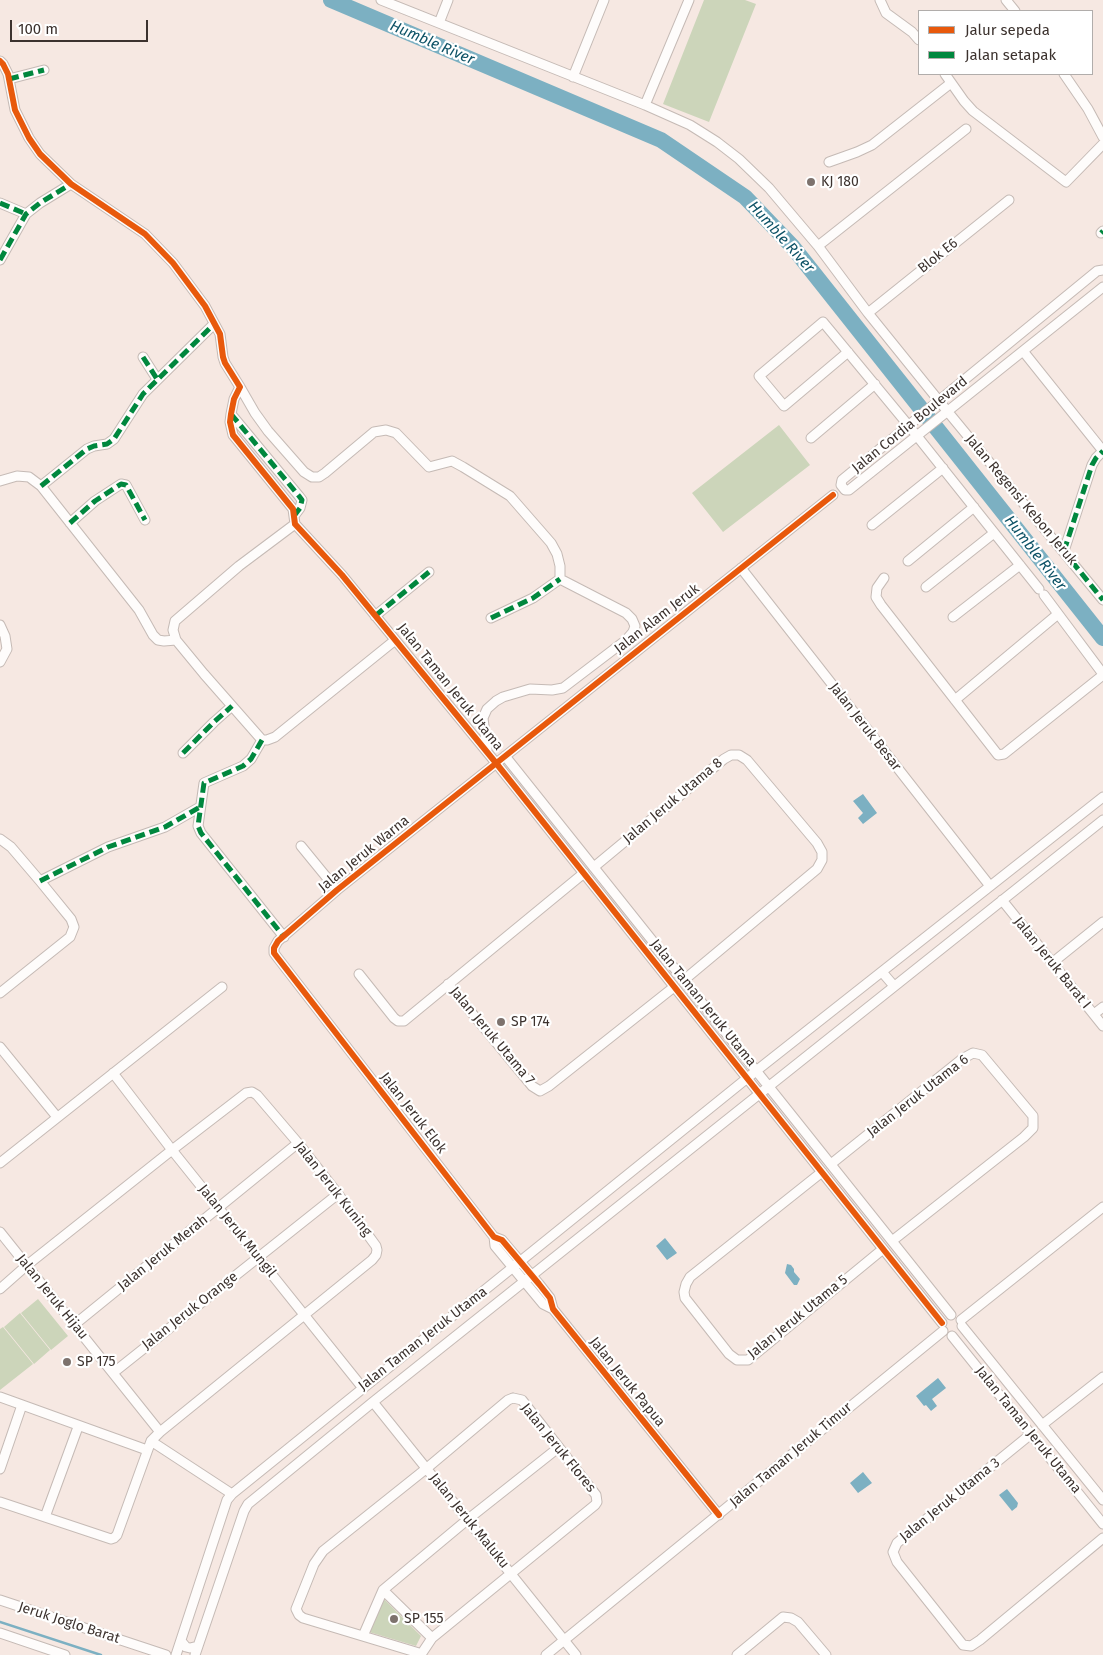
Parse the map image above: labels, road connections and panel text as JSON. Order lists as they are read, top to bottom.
{
  "streets": {
    "street": [
      "Blok E6",
      "Jalan Cordia Boulevard",
      "Jalan Regensi Kebon Jeruk",
      "Jalan Alam Jeruk",
      "Jalan Taman Jeruk Utama",
      "Jalan Jeruk Besar",
      "Jalan Jeruk Utama 8",
      "Jalan Jeruk Warna",
      "Jalan Jeruk Barat I",
      "Jalan Jeruk Utama 7",
      "Jalan Jeruk Utama 6",
      "Jalan Jeruk Elok",
      "Jalan Jeruk Kuning",
      "Jalan Jeruk Mungil",
      "Jalan Jeruk Merah",
      "Jalan Jeruk Hijau",
      "Jalan Jeruk Orange",
      "Jalan Jeruk Utama 5",
      "Jalan Jeruk Papua",
      "Jalan Jeruk Flores",
      "Jalan Taman Jeruk Timur",
      "Jalan Jeruk Utama 3",
      "Jalan Jeruk Maluku",
      "Jeruk Joglo Barat"
    ]
  },
  "crossings": [
    ["Blok E6", "Jalan Regensi Kebon Jeruk"],
    ["Jalan Cordia Boulevard", "Jalan Regensi Kebon Jeruk"],
    ["Jalan Alam Jeruk", "Jalan Taman Jeruk Utama"],
    ["Jalan Alam Jeruk", "Jalan Jeruk Besar"],
    ["Jalan Alam Jeruk", "Jalan Jeruk Warna"],
    ["Jalan Taman Jeruk Utama", "Jalan Jeruk Besar"],
    ["Jalan Taman Jeruk Utama", "Jalan Jeruk Utama 8"],
    ["Jalan Taman Jeruk Utama", "Jalan Jeruk Warna"],
    ["Jalan Taman Jeruk Utama", "Jalan Jeruk Barat I"],
    ["Jalan Taman Jeruk Utama", "Jalan Jeruk Utama 7"],
    ["Jalan Taman Jeruk Utama", "Jalan Jeruk Utama 6"],
    ["Jalan Taman Jeruk Utama", "Jalan Jeruk Elok"],
    ["Jalan Taman Jeruk Utama", "Jalan Jeruk Mungil"],
    ["Jalan Taman Jeruk Utama", "Jalan Jeruk Utama 5"],
    ["Jalan Taman Jeruk Utama", "Jalan Jeruk Papua"],
    ["Jalan Taman Jeruk Utama", "Jalan Taman Jeruk Timur"],
    ["Jalan Taman Jeruk Utama", "Jalan Jeruk Utama 3"],
    ["Jalan Taman Jeruk Utama", "Jalan Jeruk Maluku"],
    ["Jalan Jeruk Warna", "Jalan Jeruk Elok"],
    ["Jalan Jeruk Elok", "Jalan Jeruk Papua"],
    ["Jalan Jeruk Kuning", "Jalan Jeruk Mungil"],
    ["Jalan Jeruk Kuning", "Jalan Jeruk Merah"],
    ["Jalan Jeruk Kuning", "Jalan Jeruk Hijau"],
    ["Jalan Jeruk Kuning", "Jalan Jeruk Orange"],
    ["Jalan Jeruk Mungil", "Jalan Jeruk Merah"],
    ["Jalan Jeruk Mungil", "Jalan Jeruk Orange"],
    ["Jalan Jeruk Merah", "Jalan Jeruk Hijau"],
    ["Jalan Jeruk Hijau", "Jalan Jeruk Orange"],
    ["Jalan Jeruk Papua", "Jalan Taman Jeruk Timur"],
    ["Jalan Jeruk Flores", "Jalan Jeruk Maluku"],
    ["Jalan Taman Jeruk Timur", "Jalan Jeruk Maluku"]
  ],
  "water": ["Humble River"],
  "places": [
    "KJ 180",
    "SP 174",
    "SP 175",
    "SP 155"
  ],
  "legend": ["Jalur sepeda", "Jalan setapak"],
  "scale_bar": "100 m"
}
